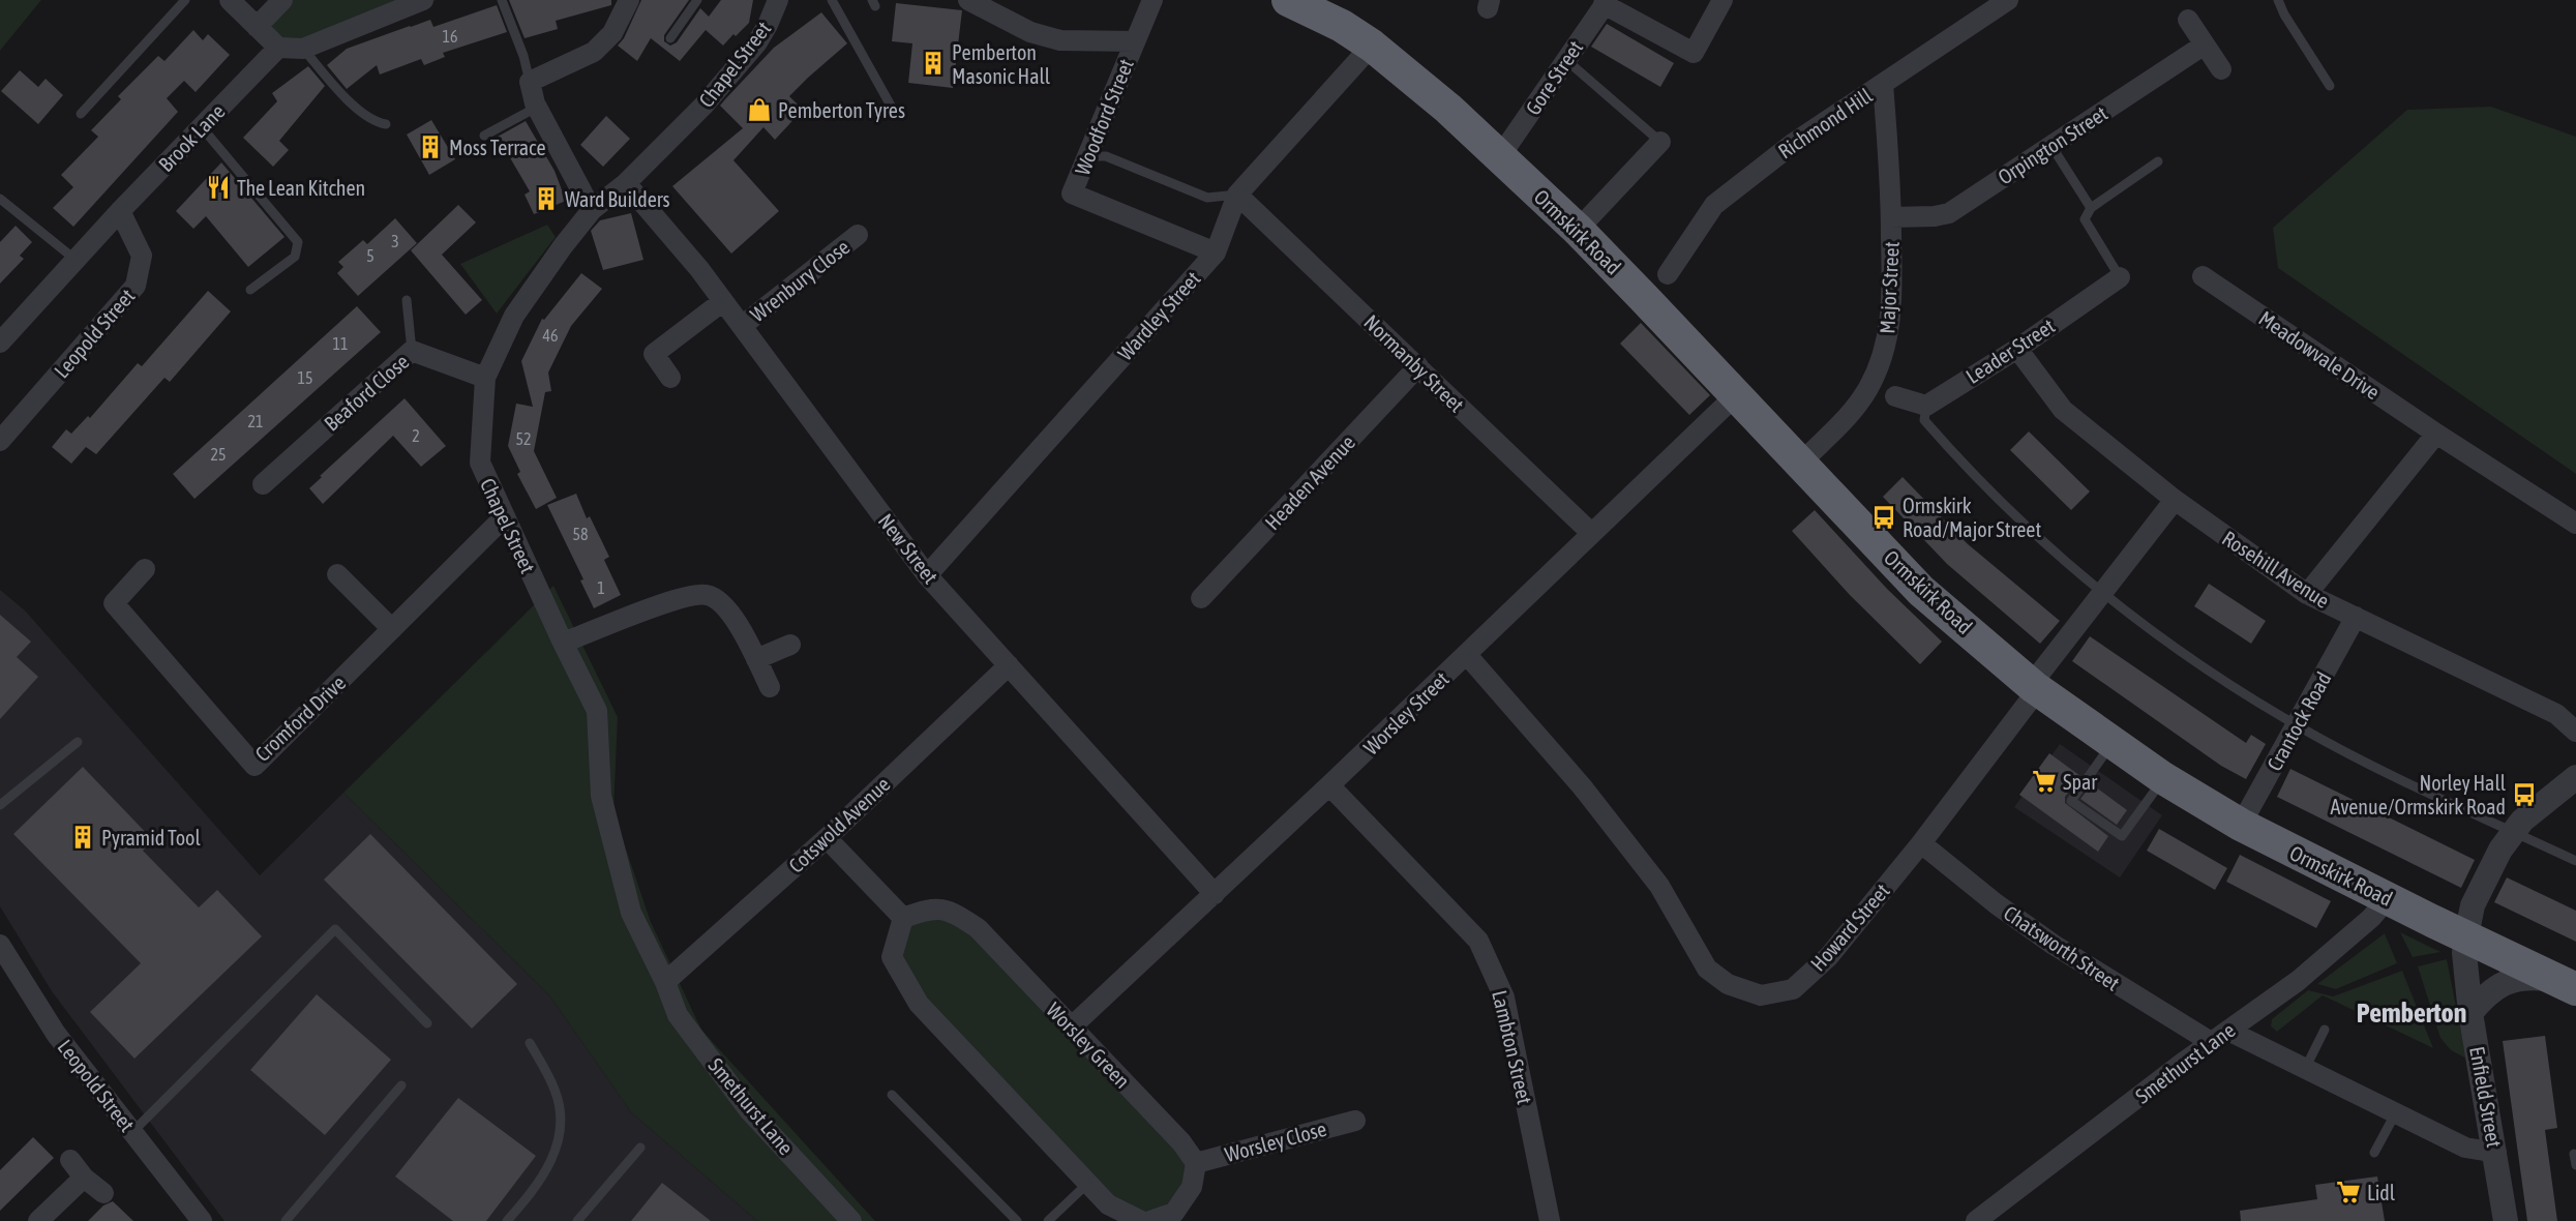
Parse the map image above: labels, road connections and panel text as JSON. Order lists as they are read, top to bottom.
{
  "streets": {
    "highway": ["Ormskirk Road"],
    "street": [
      "Chapel Street",
      "Gore Street",
      "Woodford Street",
      "Richmond Hill",
      "Brook Lane",
      "Orpington Street",
      "Wrenbury Close",
      "Major Street",
      "Wardley Street",
      "Leopold Street",
      "Leader Street",
      "Meadowvale Drive",
      "Normanby Street",
      "Beaford Close",
      "Headen Avenue",
      "New Street",
      "Rosehill Avenue",
      "Worsley Street",
      "Cromford Drive",
      "Crantock Road",
      "Cotswold Avenue",
      "Howard Street",
      "Chatsworth Street",
      "Worsley Green",
      "Lambton Street",
      "Smethurst Lane",
      "Enfield Street",
      "Worsley Close"
    ]
  },
  "crossings": [
    ["Chapel Street", "Beaford Close"],
    ["Chapel Street", "New Street"],
    ["Chapel Street", "Cromford Drive"],
    ["Chapel Street", "Cotswold Avenue"],
    ["Chapel Street", "Smethurst Lane"],
    ["Gore Street", "Ormskirk Road"],
    ["Woodford Street", "Wardley Street"],
    ["Richmond Hill", "Major Street"],
    ["Brook Lane", "Leopold Street"],
    ["Orpington Street", "Major Street"],
    ["Ormskirk Road", "Major Street"],
    ["Ormskirk Road", "Wardley Street"],
    ["Ormskirk Road", "Worsley Street"],
    ["Ormskirk Road", "Crantock Road"],
    ["Ormskirk Road", "Howard Street"],
    ["Ormskirk Road", "Smethurst Lane"],
    ["Ormskirk Road", "Enfield Street"],
    ["Wrenbury Close", "New Street"],
    ["Wardley Street", "Normanby Street"],
    ["Wardley Street", "New Street"],
    ["Leader Street", "Rosehill Avenue"],
    ["Normanby Street", "Headen Avenue"],
    ["Normanby Street", "Worsley Street"],
    ["New Street", "Worsley Street"],
    ["New Street", "Cotswold Avenue"],
    ["Rosehill Avenue", "Crantock Road"],
    ["Rosehill Avenue", "Howard Street"],
    ["Worsley Street", "Howard Street"],
    ["Worsley Street", "Worsley Green"],
    ["Worsley Street", "Lambton Street"],
    ["Cotswold Avenue", "Smethurst Lane"],
    ["Howard Street", "Chatsworth Street"],
    ["Chatsworth Street", "Smethurst Lane"],
    ["Worsley Green", "Worsley Close"]
  ],
  "districts": ["Pemberton"],
  "places": {
    "building": [
      "Pemberton Masonic Hall",
      "Moss Terrace",
      "Ward Builders",
      "Pyramid Tool"
    ],
    "shop": ["Pemberton Tyres"],
    "restaurant": ["The Lean Kitchen"],
    "bus stop": ["Ormskirk Road/Major Street", "Norley Hall Avenue/Ormskirk Road"],
    "supermarket": ["Spar", "Lidl"]
  },
  "house_numbers": [
    "16",
    "3",
    "5",
    "46",
    "11",
    "15",
    "21",
    "2",
    "52",
    "25",
    "58",
    "1"
  ]
}
